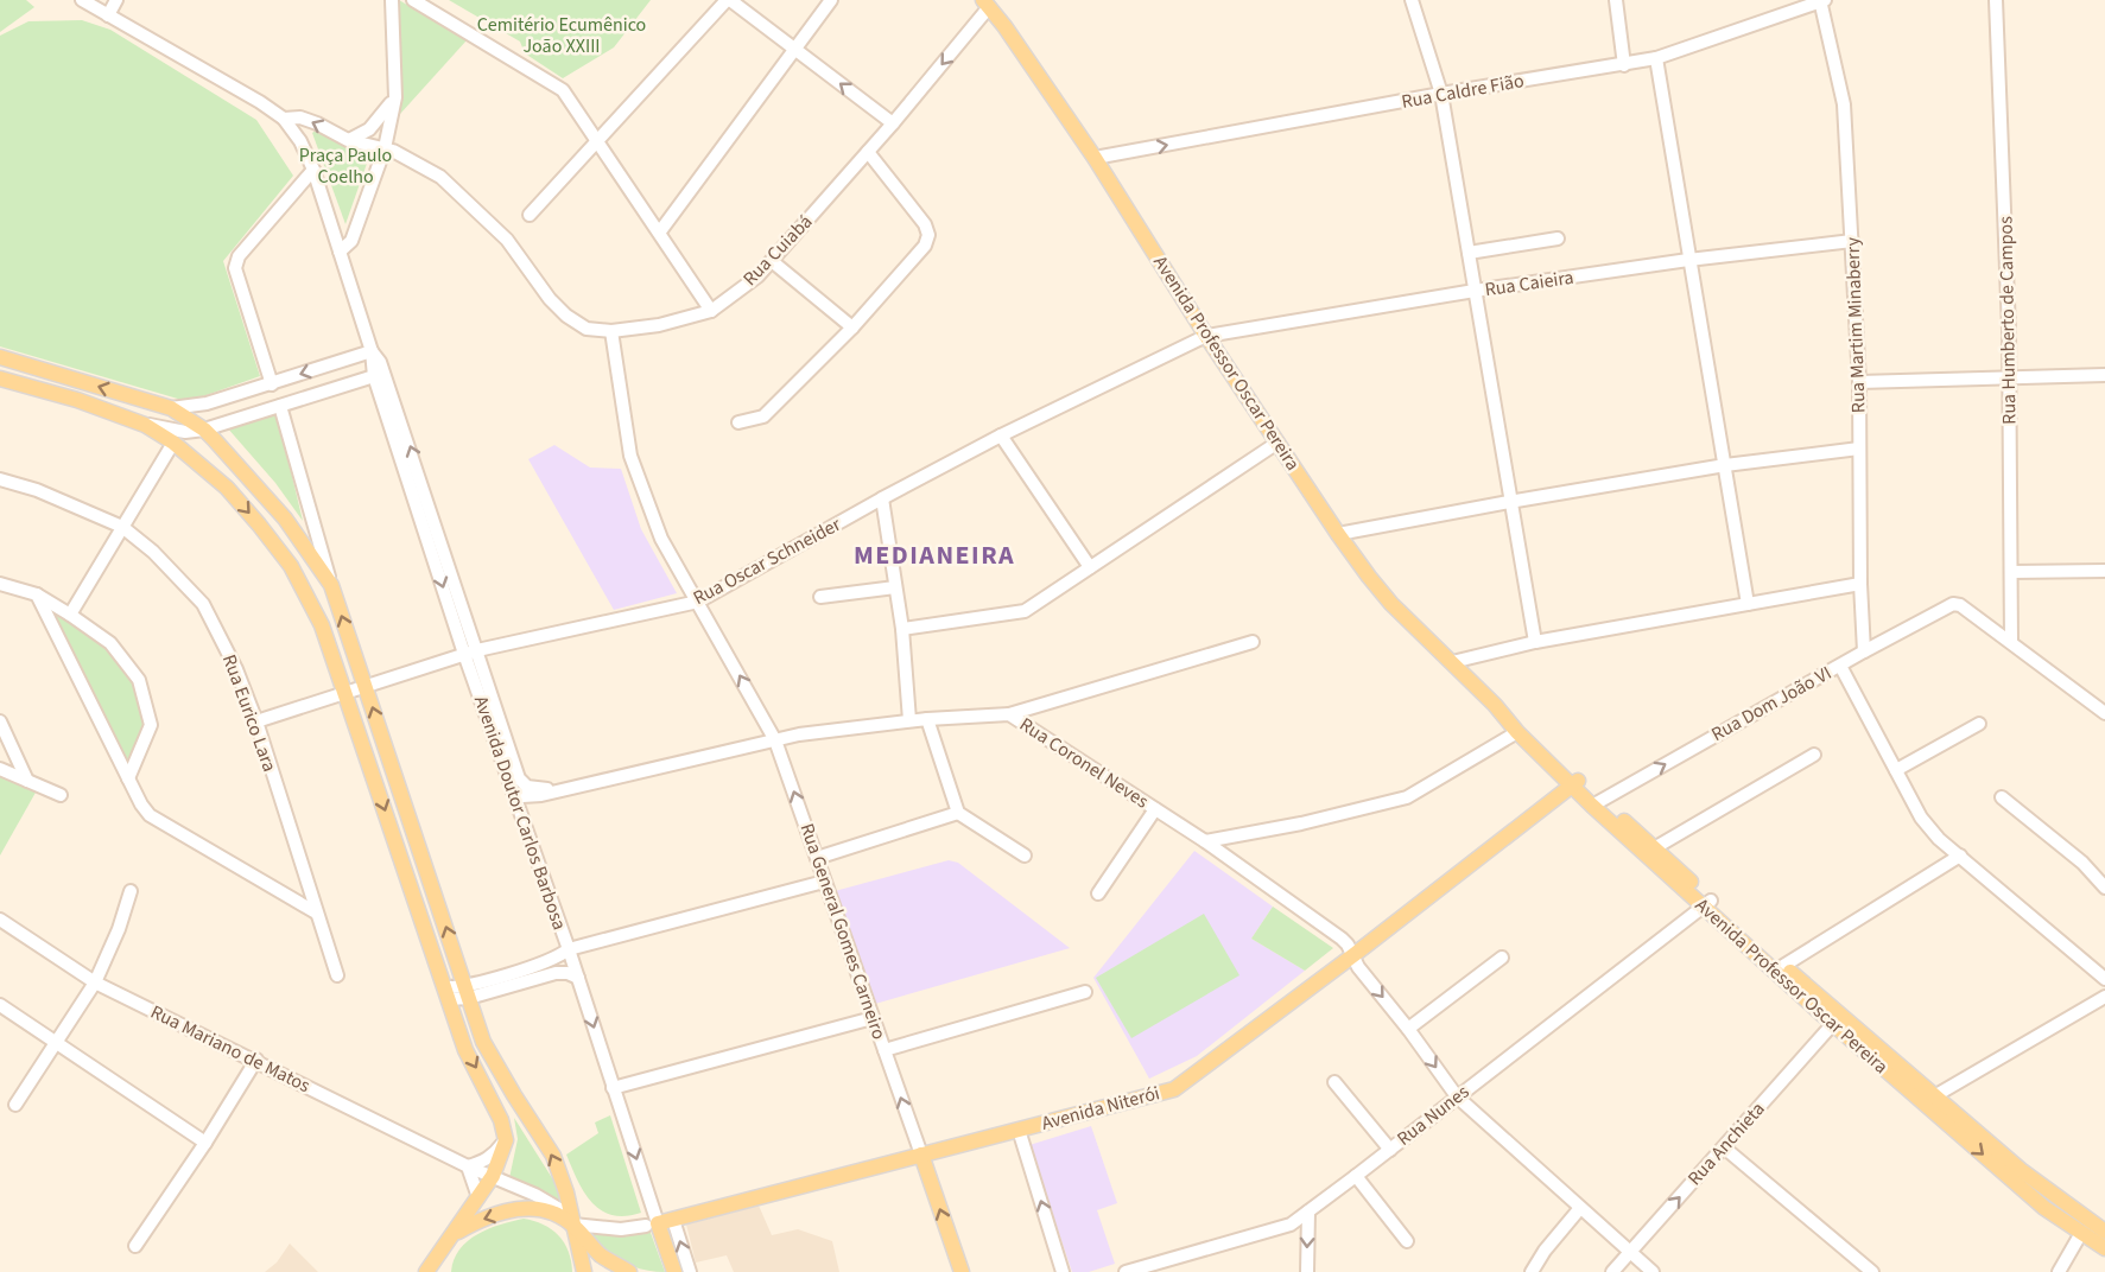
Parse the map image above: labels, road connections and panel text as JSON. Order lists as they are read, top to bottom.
{
  "streets": {
    "main road": [
      "Avenida Professor Oscar Pereira",
      "Avenida Doutor Carlos Barbosa",
      "Rua General Gomes Carneiro",
      "Avenida Niterói"
    ],
    "street": [
      "Rua Caldre Fião",
      "Rua Cuiabá",
      "Rua Caieira",
      "Rua Humberto de Campos",
      "Rua Martim Minaberry",
      "Rua Oscar Schneider",
      "Rua Dom João VI",
      "Rua Eurico Lara",
      "Rua Coronel Neves",
      "Rua Mariano de Matos",
      "Rua Nunes",
      "Rua Anchieta"
    ]
  },
  "crossings": [
    ["Rua Caldre Fião", "Rua Martim Minaberry"],
    ["Rua Caldre Fião", "Avenida Professor Oscar Pereira"],
    ["Rua Cuiabá", "Avenida Professor Oscar Pereira"],
    ["Rua Cuiabá", "Rua General Gomes Carneiro"],
    ["Rua Caieira", "Rua Martim Minaberry"],
    ["Rua Caieira", "Avenida Professor Oscar Pereira"],
    ["Rua Caieira", "Rua Oscar Schneider"],
    ["Rua Humberto de Campos", "Rua Dom João VI"],
    ["Rua Martim Minaberry", "Rua Dom João VI"],
    ["Avenida Professor Oscar Pereira", "Rua Oscar Schneider"],
    ["Avenida Professor Oscar Pereira", "Rua Dom João VI"],
    ["Avenida Professor Oscar Pereira", "Avenida Niterói"],
    ["Avenida Professor Oscar Pereira", "Rua Nunes"],
    ["Avenida Professor Oscar Pereira", "Rua Anchieta"],
    ["Rua Oscar Schneider", "Rua Eurico Lara"],
    ["Rua Oscar Schneider", "Avenida Doutor Carlos Barbosa"],
    ["Rua Oscar Schneider", "Rua General Gomes Carneiro"],
    ["Rua Coronel Neves", "Avenida Doutor Carlos Barbosa"],
    ["Rua Coronel Neves", "Rua General Gomes Carneiro"],
    ["Rua Coronel Neves", "Avenida Niterói"],
    ["Rua Coronel Neves", "Rua Nunes"],
    ["Rua Coronel Neves", "Rua Anchieta"],
    ["Avenida Doutor Carlos Barbosa", "Avenida Niterói"],
    ["Rua General Gomes Carneiro", "Avenida Niterói"],
    ["Rua Mariano de Matos", "Avenida Niterói"]
  ],
  "one_way": ["Rua Caldre Fião", "Rua General Gomes Carneiro", "Rua Anchieta"],
  "districts": ["MEDIANEIRA"],
  "parks": ["Cemitério Ecumênico João XXIII", "Praça Paulo Coelho"]
}
